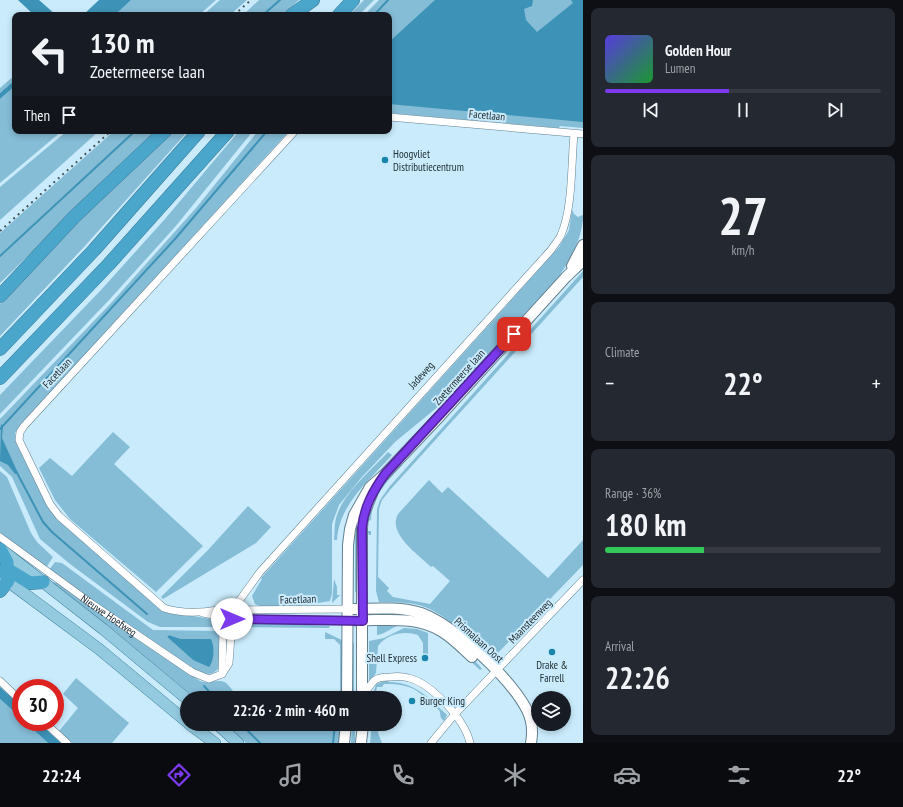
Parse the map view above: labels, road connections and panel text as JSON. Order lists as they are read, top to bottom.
{
  "streets": {
    "main road": ["Nieuwe Hoefweg"],
    "street": [
      "Facetlaan",
      "Jadeweg",
      "Zoetermeerse laan",
      "Maansteenweg",
      "Prismalaan Oost"
    ]
  },
  "crossings": [
    ["Facetlaan", "Jadeweg"],
    ["Facetlaan", "Zoetermeerse laan"],
    ["Facetlaan", "Nieuwe Hoefweg"],
    ["Facetlaan", "Prismalaan Oost"],
    ["Zoetermeerse laan", "Prismalaan Oost"],
    ["Maansteenweg", "Prismalaan Oost"]
  ],
  "places": [
    "Hoogvliet Distributiecentrum",
    "Drake & Farrell",
    "Shell Express",
    "Burger King"
  ],
  "page": {
    "turn": ["130 m", "Zoetermeerse laan"],
    "song": ["Golden Hour", "Lumen"],
    "then": "Then",
    "tile": [
      ["27", "km/h"],
      "Climate",
      ["Range · 36%", "180 km"],
      ["Arrival", "22:26"]
    ],
    "heat": ["−", "22°", "+"],
    "limit": "30",
    "trip": "22:26 · 2 min · 460 m",
    "tabs": ["22:24", "22°"]
  }
}
